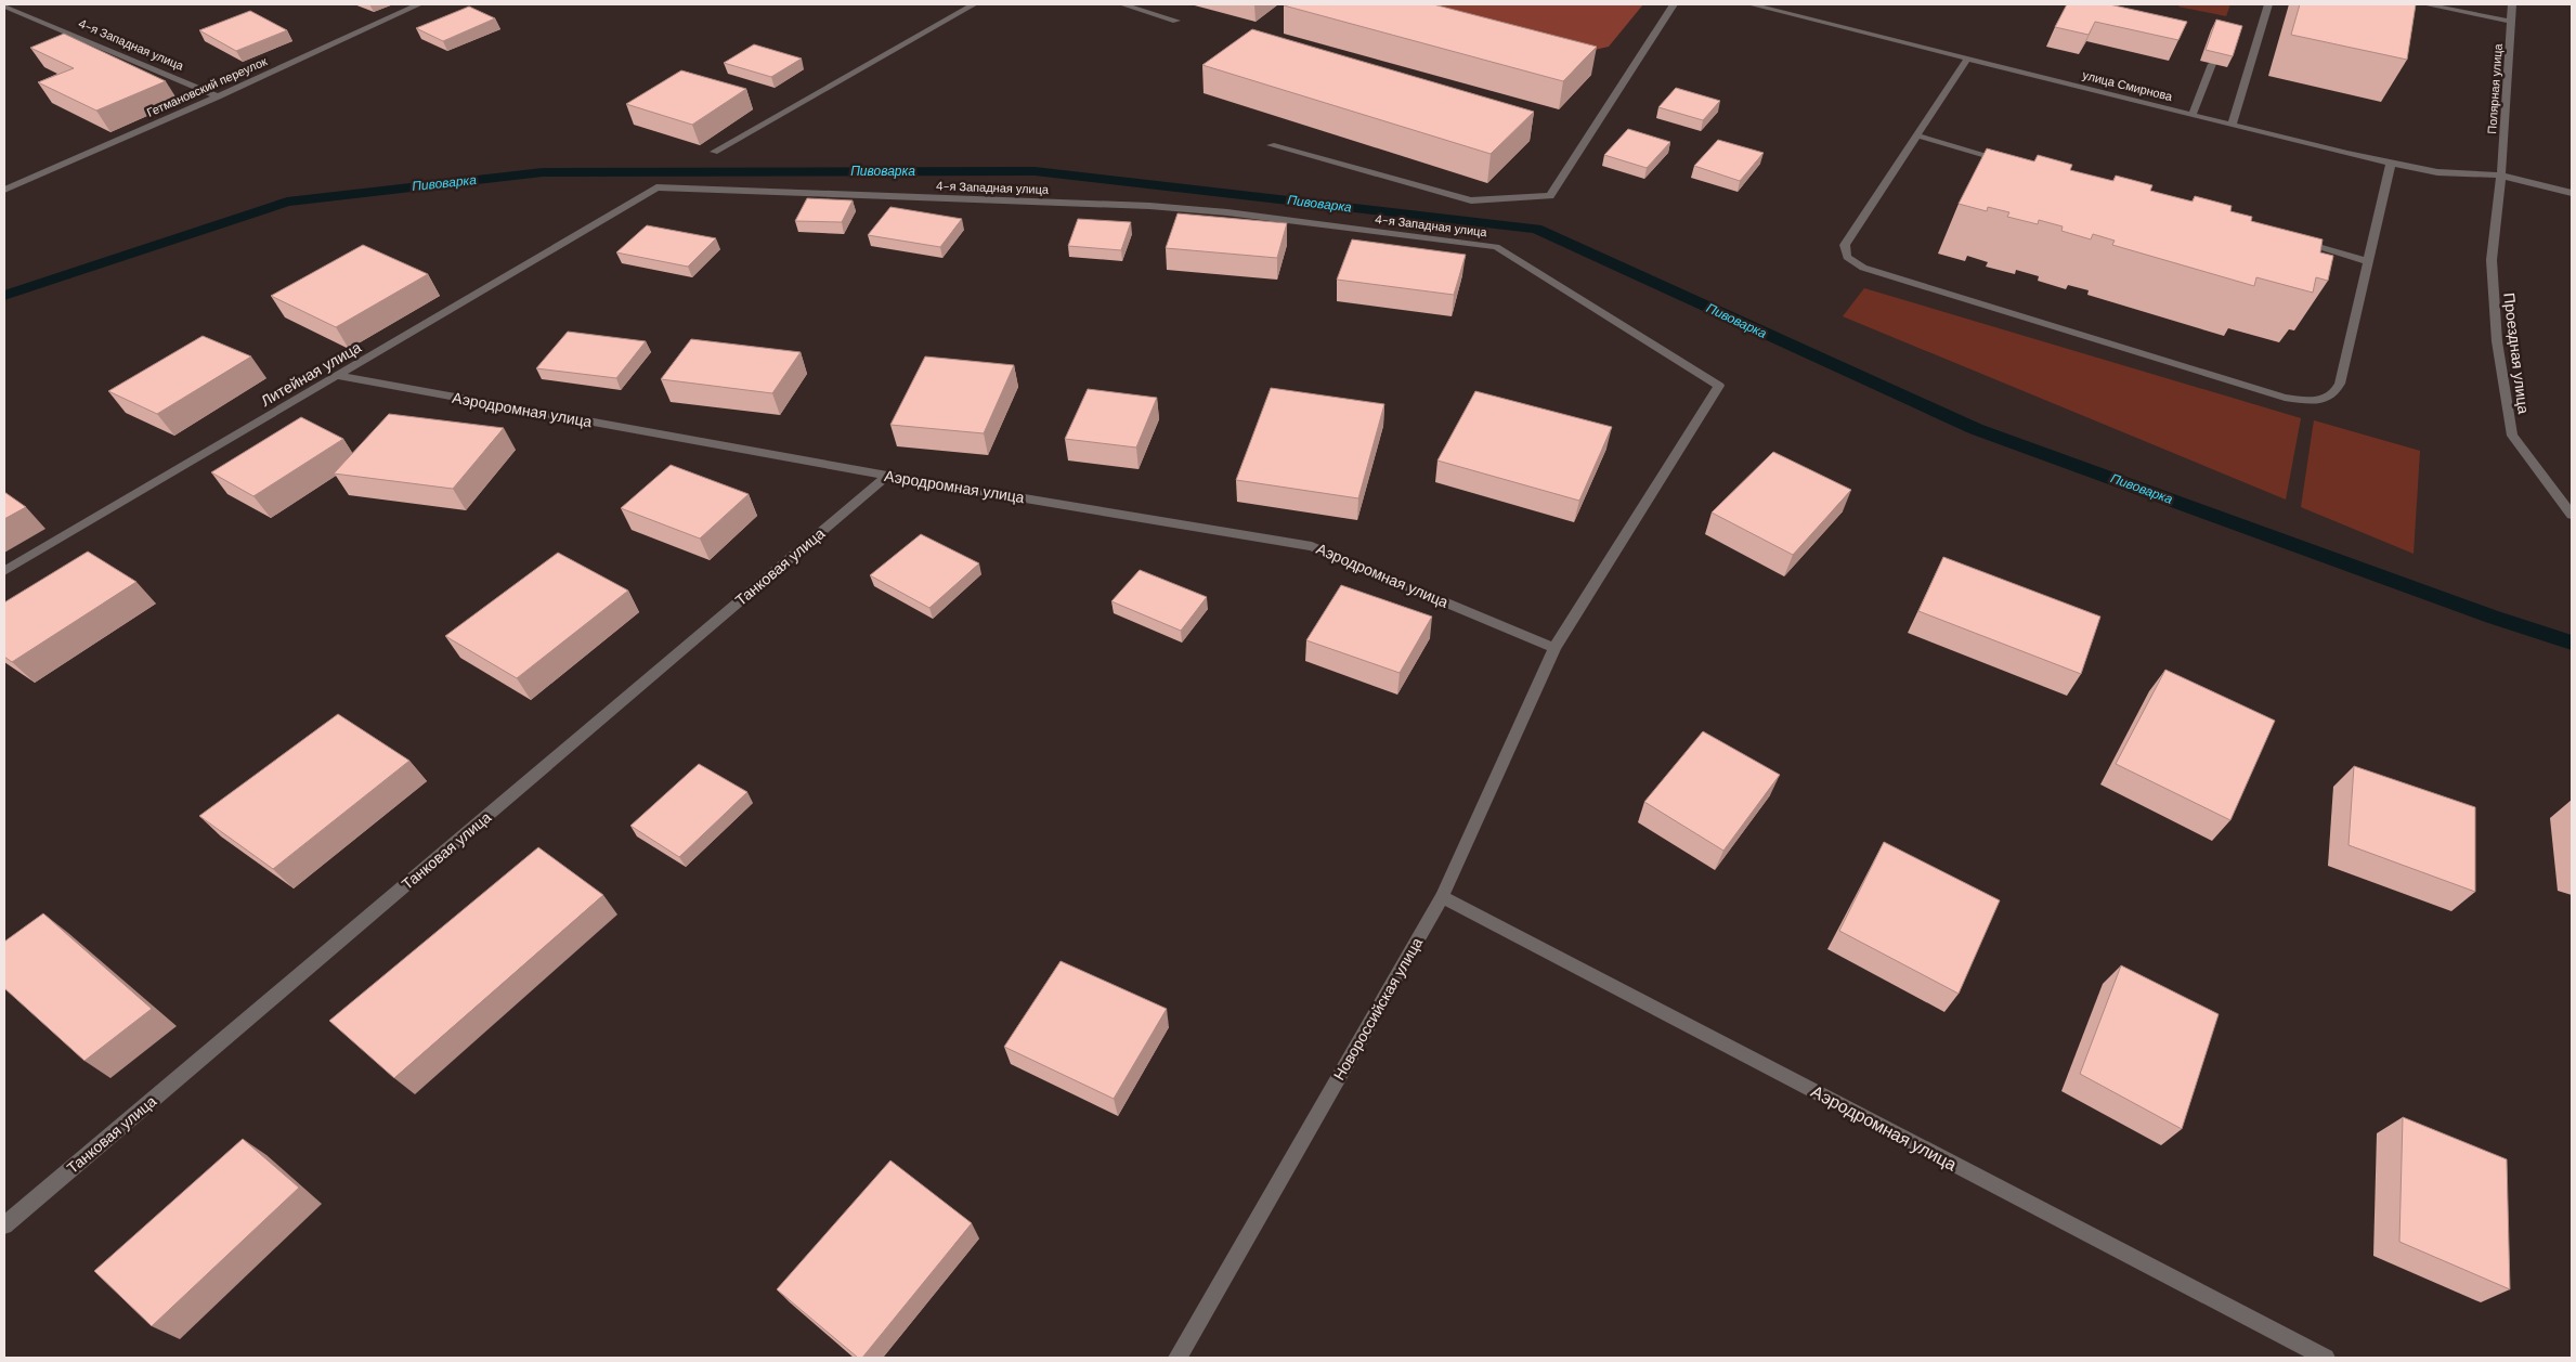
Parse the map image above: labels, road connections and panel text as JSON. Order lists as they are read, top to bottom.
{
  "streets": {
    "street": [
      "4-я Западная улица",
      "улица Смирнова",
      "Гетмановский переулок",
      "Полярная улица",
      "Проездная улица",
      "Литейная улица",
      "Аэродромная улица",
      "Танковая улица",
      "Новороссийская улица"
    ]
  },
  "crossings": [
    ["4-я Западная улица", "Гетмановский переулок"],
    ["4-я Западная улица", "Литейная улица"],
    ["4-я Западная улица", "Аэродромная улица"],
    ["4-я Западная улица", "Новороссийская улица"],
    ["улица Смирнова", "Полярная улица"],
    ["улица Смирнова", "Проездная улица"],
    ["Полярная улица", "Проездная улица"],
    ["Литейная улица", "Аэродромная улица"],
    ["Аэродромная улица", "Танковая улица"],
    ["Аэродромная улица", "Новороссийская улица"]
  ],
  "water": ["Пивоварка"]
}
